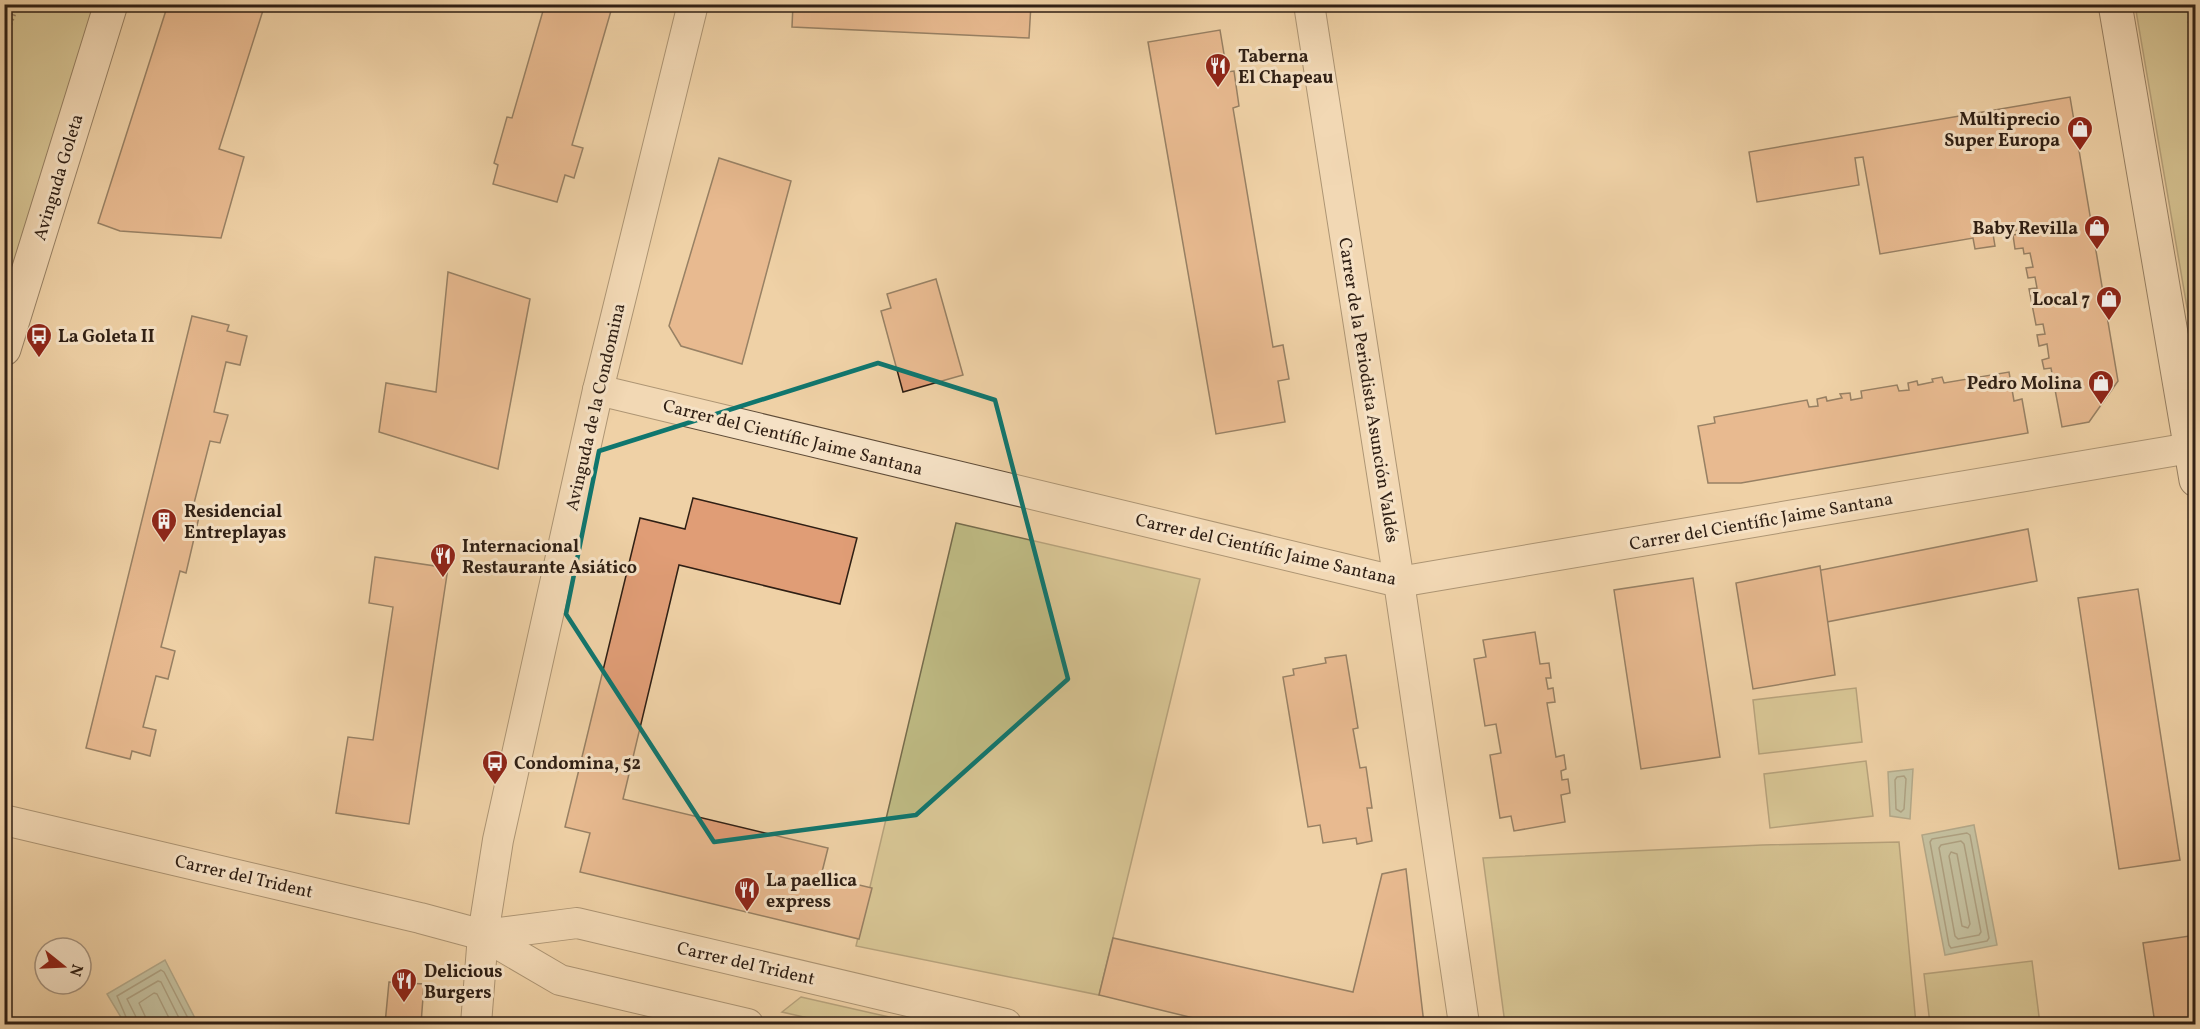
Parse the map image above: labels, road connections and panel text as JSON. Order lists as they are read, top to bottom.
{
  "streets": {
    "street": [
      "Avinguda Goleta",
      "Carrer de la Periodista Asunción Valdés",
      "Avinguda de la Condomina",
      "Carrer del Científic Jaime Santana",
      "Carrer del Trident"
    ]
  },
  "crossings": [
    ["Carrer de la Periodista Asunción Valdés", "Carrer del Científic Jaime Santana"],
    ["Avinguda de la Condomina", "Carrer del Científic Jaime Santana"],
    ["Avinguda de la Condomina", "Carrer del Trident"]
  ],
  "places": {
    "restaurant": [
      "Taberna El Chapeau",
      "Internacional Restaurante Asiático",
      "La paellica express",
      "Delicious Burgers"
    ],
    "shop": [
      "Multiprecio Super Europa",
      "Baby Revilla",
      "Local 7",
      "Pedro Molina"
    ],
    "bus stop": ["La Goleta II", "Condomina, 52"],
    "building": ["Residencial Entreplayas"]
  },
  "north": "right"
}
